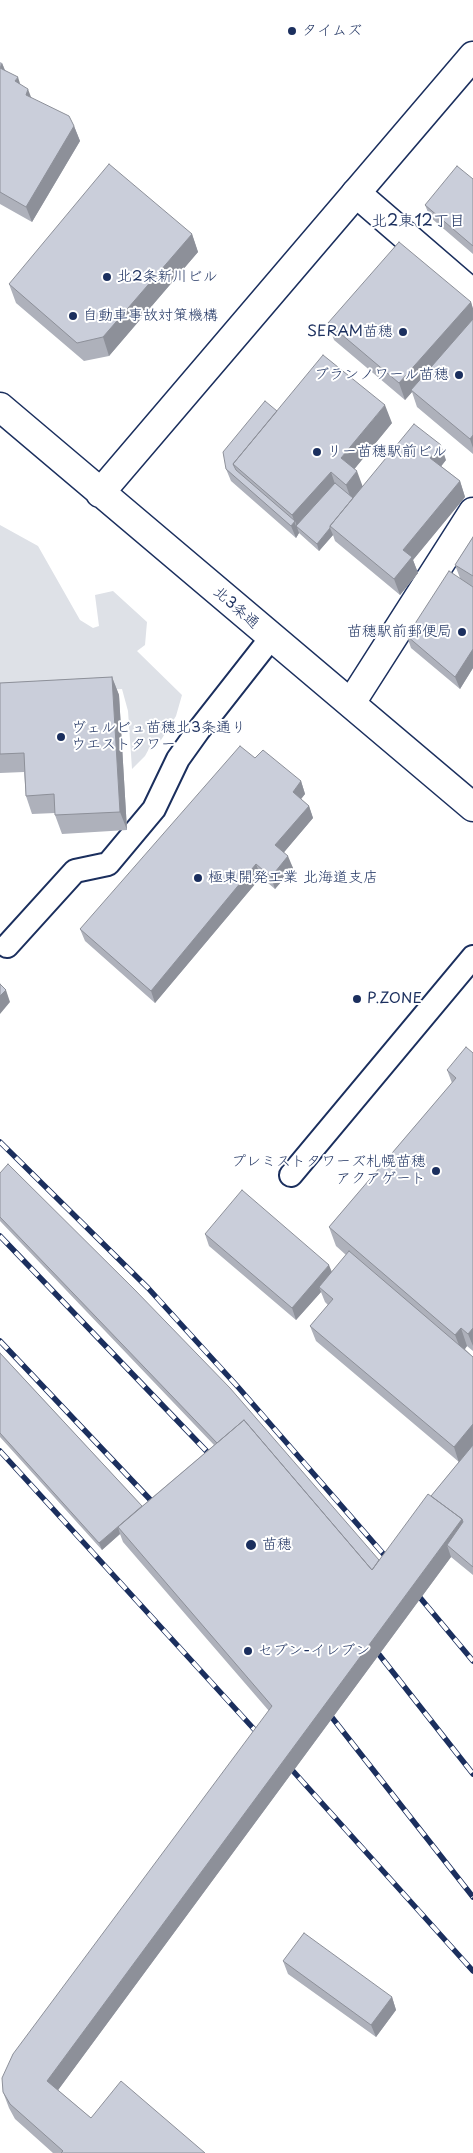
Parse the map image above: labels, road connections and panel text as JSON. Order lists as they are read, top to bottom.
{
  "streets": {
    "street": ["北3条通"]
  },
  "districts": ["北2東12丁目"],
  "places": [
    "タイムズ",
    "北2条新川ビル",
    "自動車事故対策機構",
    "SERAM苗穂",
    "ブランノワール苗穂",
    "リー苗穂駅前ビル",
    "苗穂駅前郵便局",
    "ヴェルビュ苗穂北3条通り ウエストタワー",
    "極東開発工業 北海道支店",
    "P.ZONE",
    "プレミストタワーズ札幌苗穂 アクアゲート",
    "苗穂",
    "セブン-イレブン"
  ]
}
